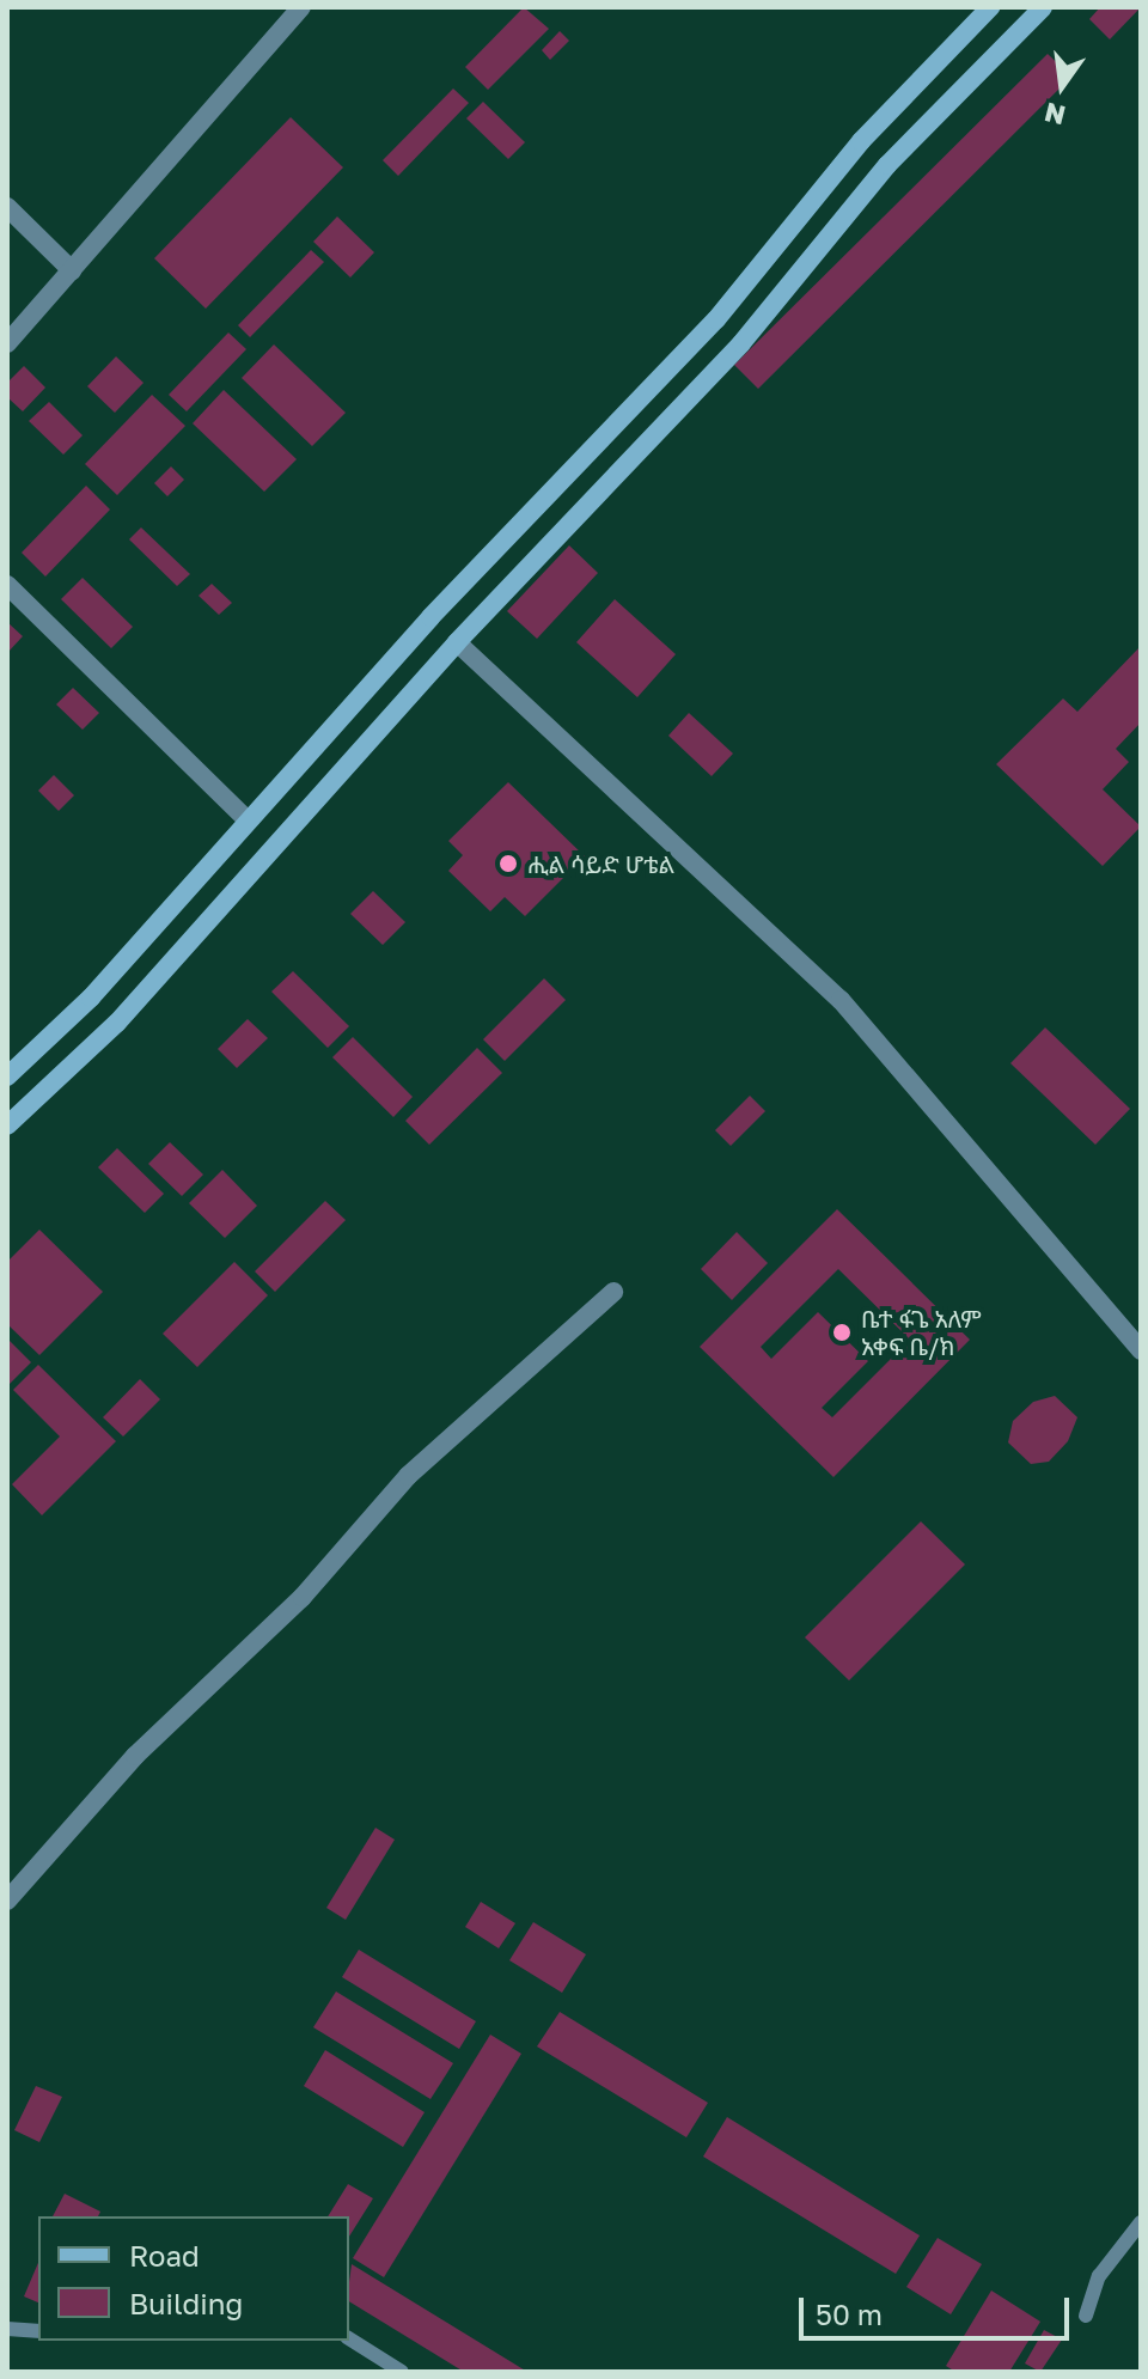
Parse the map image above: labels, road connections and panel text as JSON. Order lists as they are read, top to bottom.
{
  "places": ["ሒል ሳይድ ሆቴል", "ቤተ ፋጌ አለም አቀፍ ቤ/ክ"],
  "legend": ["Road", "Building"],
  "scale_bar": "50 m",
  "north": "bottom"
}
